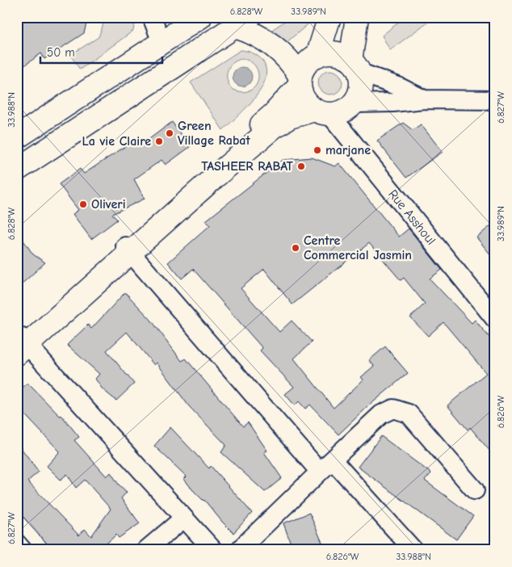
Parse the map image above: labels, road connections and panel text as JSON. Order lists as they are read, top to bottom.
{
  "streets": {
    "street": ["Rue Asshoul"]
  },
  "places": [
    "Green Village Rabat",
    "La vie Claire",
    "marjane",
    "TASHEER RABAT",
    "Oliveri",
    "Centre Commercial Jasmin"
  ],
  "scale_bar": "50 m",
  "coordinates": [
    "6.828°W",
    "33.989°N",
    "6.827°W",
    "33.988°N",
    "6.826°W"
  ]
}
